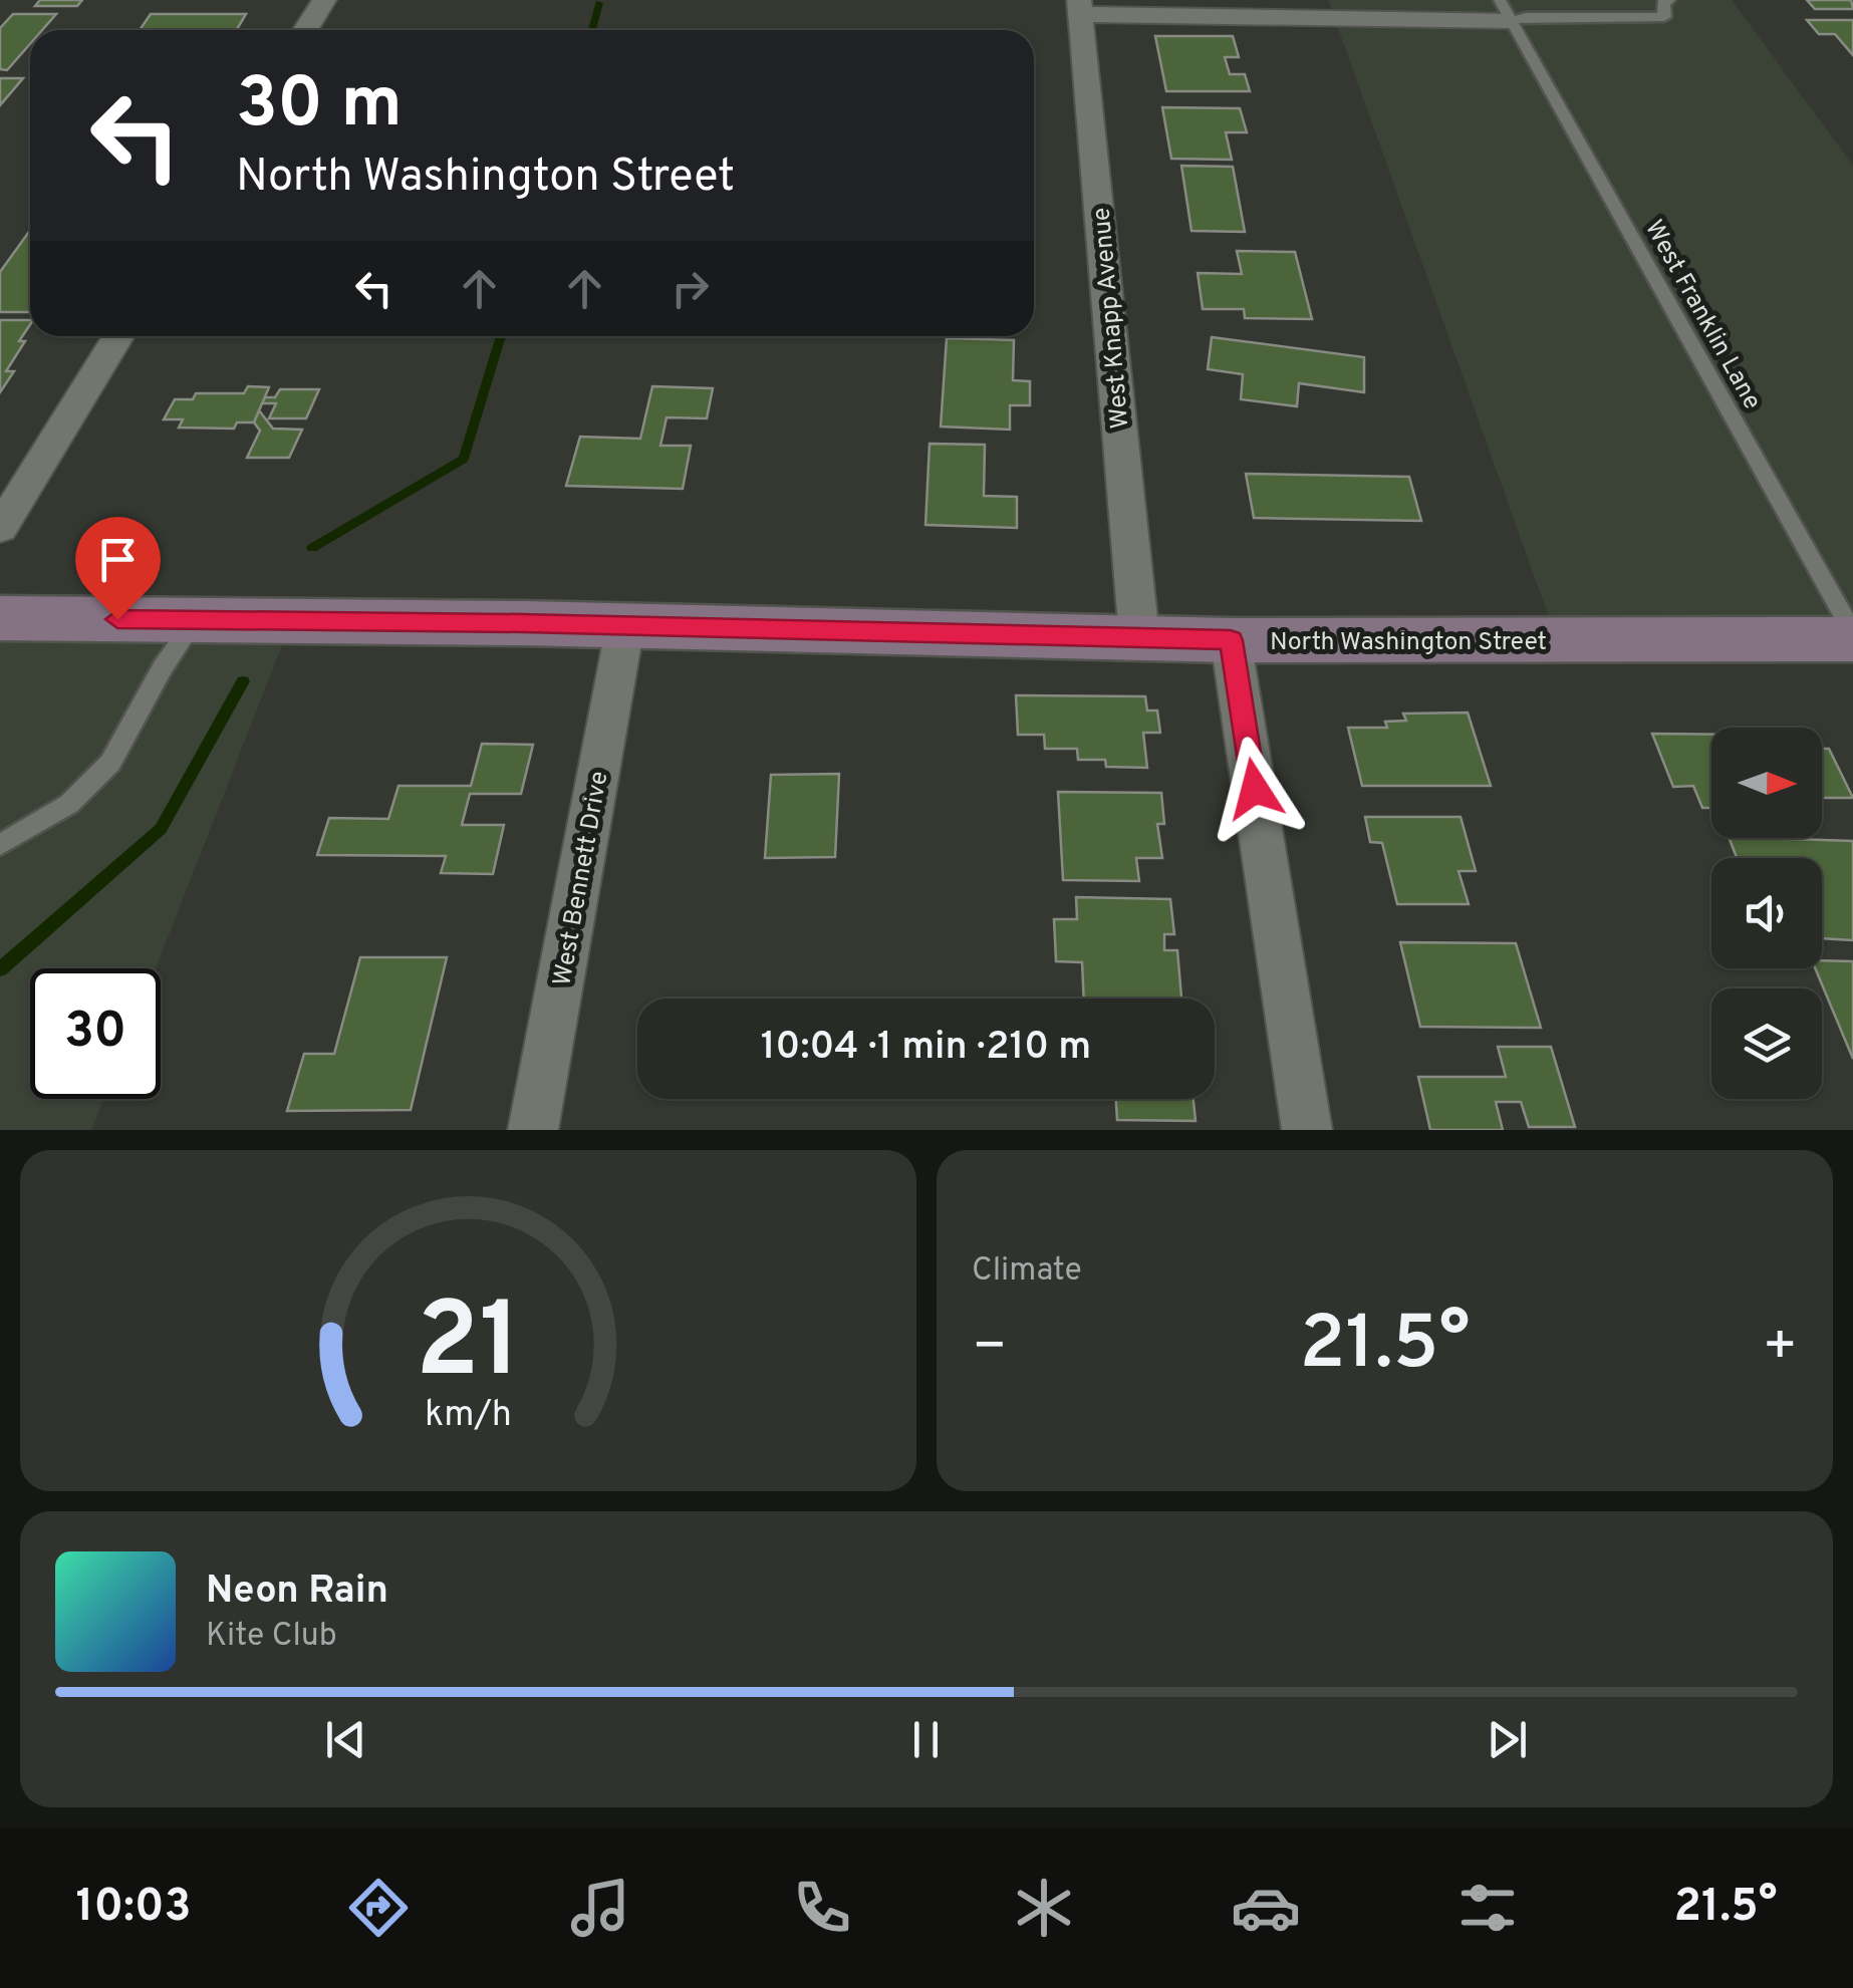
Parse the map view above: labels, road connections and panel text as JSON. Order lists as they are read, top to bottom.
{
  "streets": {
    "main road": ["North Washington Street"],
    "street": ["West Knapp Avenue", "West Bennett Drive"],
    "lane": ["West Franklin Lane"]
  },
  "crossings": [
    ["West Franklin Lane", "North Washington Street"],
    ["West Knapp Avenue", "North Washington Street"],
    ["North Washington Street", "West Bennett Drive"]
  ],
  "north": "right",
  "page": {
    "turn": ["30 m", "North Washington Street"],
    "limit": "30",
    "trip": "10:04 · 1 min · 210 m",
    "tile": "Climate",
    "heat": ["−", "21.5°", "+"],
    "song": ["Neon Rain", "Kite Club"],
    "tabs": ["10:03", "21.5°"],
    "gauge": ["21", "km/h"]
  }
}
